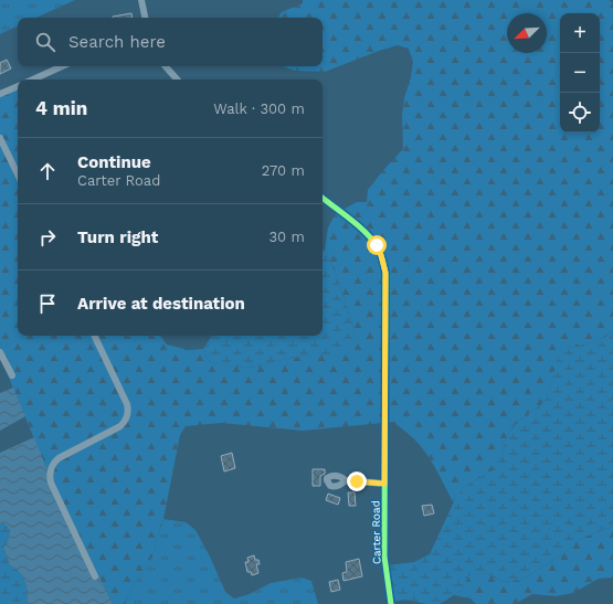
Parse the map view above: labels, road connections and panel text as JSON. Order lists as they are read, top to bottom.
{
  "streets": {
    "street": ["Carter Road"]
  },
  "north": "bottom left",
  "page": {
    "map_buttons": ["+", "−"],
    "search": "Search here",
    "heading": ["4 min", "Walk · 300 m"],
    "list": [
      ["Continue", "Carter Road", "270 m"],
      ["Turn right", "30 m"],
      "Arrive at destination"
    ]
  }
}
